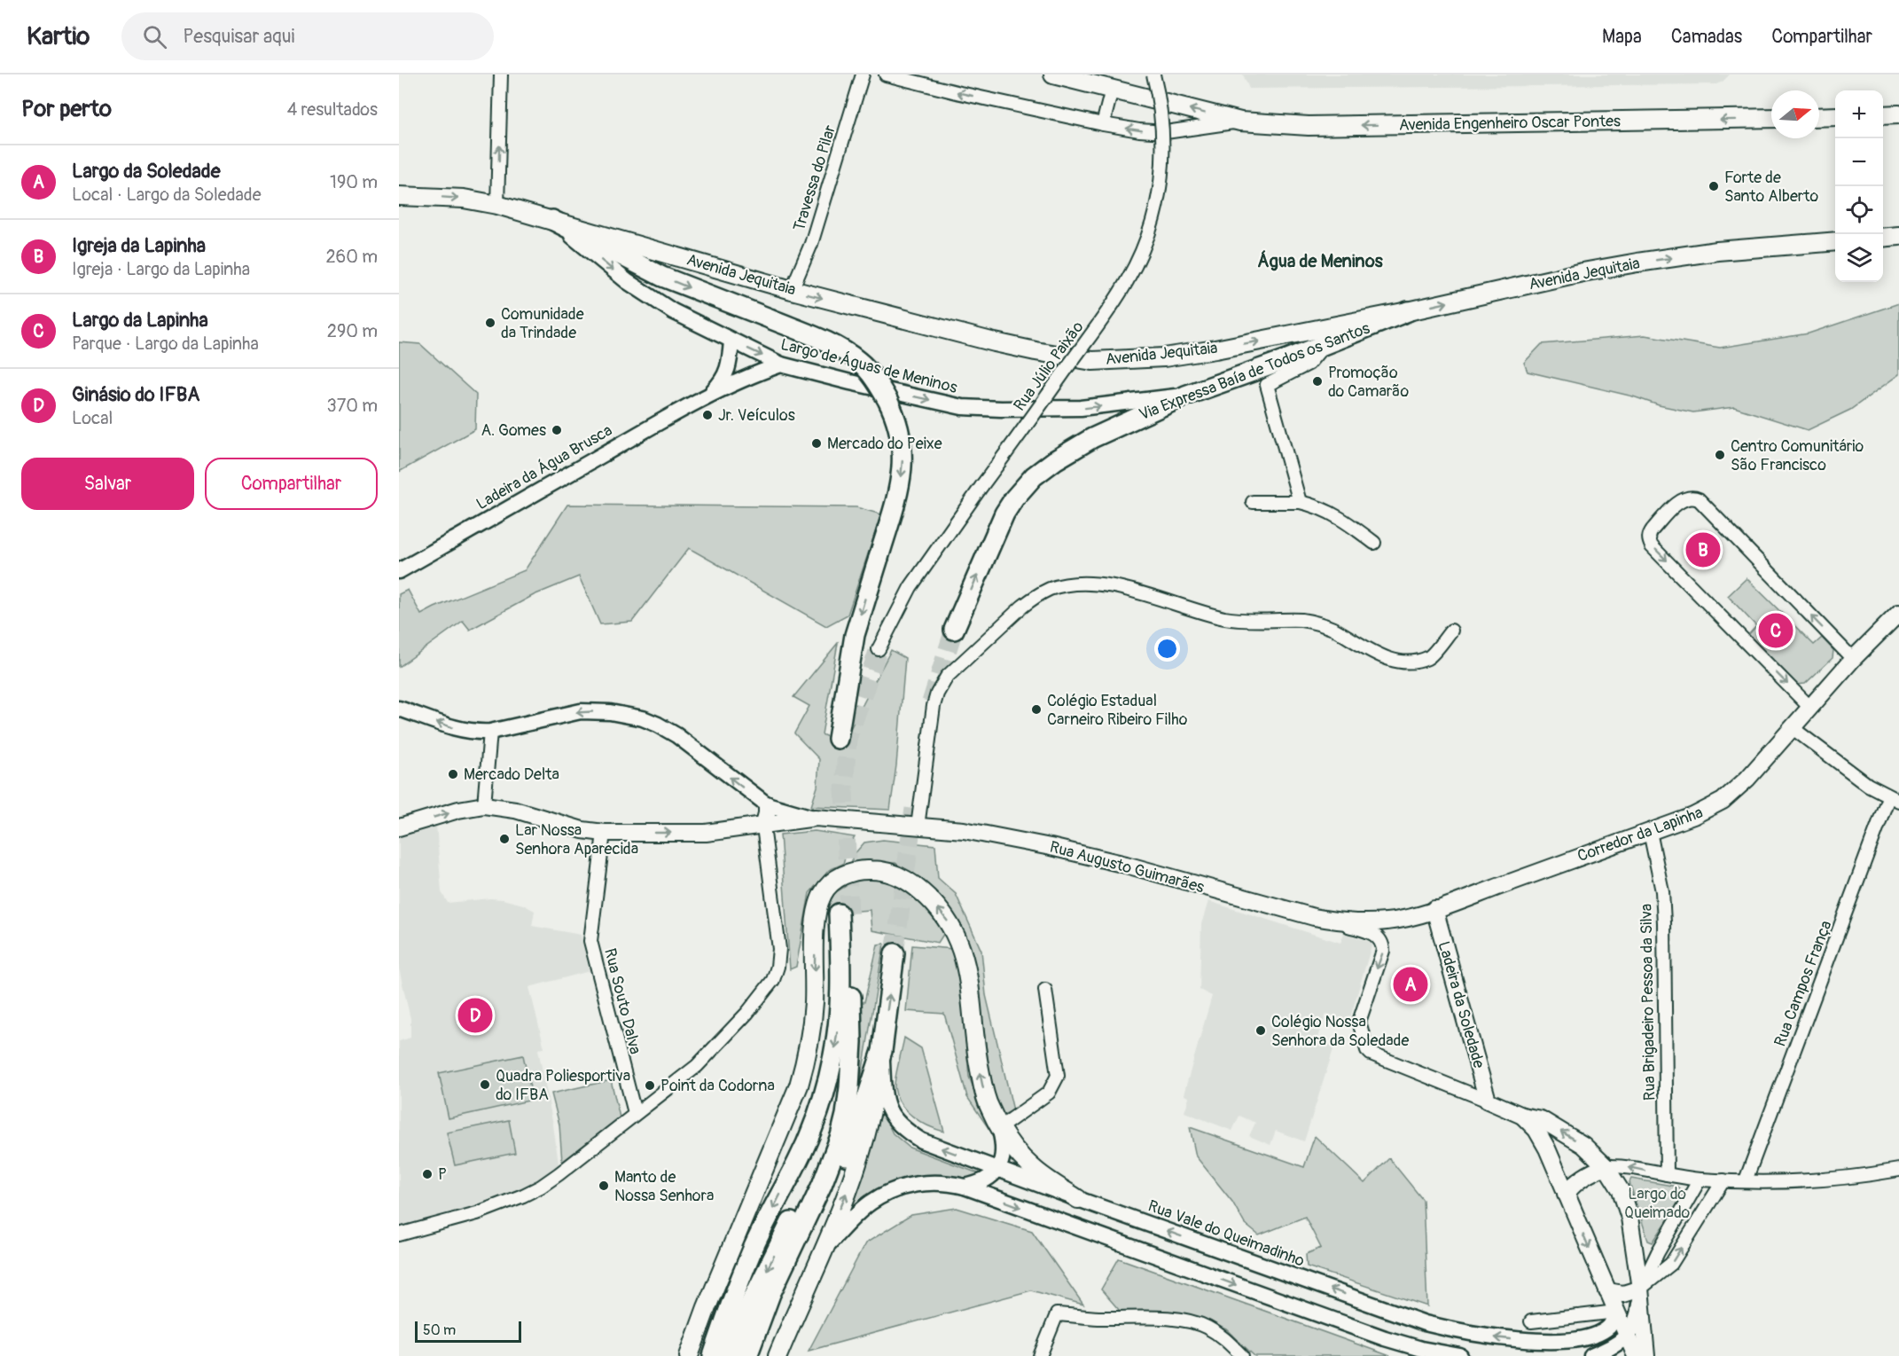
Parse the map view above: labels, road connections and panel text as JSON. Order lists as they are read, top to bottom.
{
  "streets": {
    "highway": ["Via Expressa Baía de Todos os Santos"],
    "main road": [
      "Avenida Engenheiro Oscar Pontes",
      "Avenida Jequitaia",
      "Corredor da Lapinha",
      "Rua Augusto Guimarães",
      "Ladeira da Soledade"
    ],
    "street": [
      "Travessa do Pilar",
      "Largo de Águas de Meninos",
      "Rua Júlio Paixão",
      "Ladeira da Água Brusca",
      "Rua Campos França",
      "Rua Souto Dalva",
      "Rua Brigadeiro Pessoa da Silva",
      "Rua Vale do Queimadinho"
    ]
  },
  "crossings": [
    ["Travessa do Pilar", "Avenida Jequitaia"],
    ["Avenida Jequitaia", "Largo de Águas de Meninos"],
    ["Avenida Jequitaia", "Via Expressa Baía de Todos os Santos"],
    ["Largo de Águas de Meninos", "Via Expressa Baía de Todos os Santos"],
    ["Largo de Águas de Meninos", "Ladeira da Água Brusca"],
    ["Corredor da Lapinha", "Rua Augusto Guimarães"],
    ["Corredor da Lapinha", "Rua Brigadeiro Pessoa da Silva"],
    ["Corredor da Lapinha", "Ladeira da Soledade"],
    ["Rua Augusto Guimarães", "Rua Souto Dalva"],
    ["Rua Augusto Guimarães", "Ladeira da Soledade"]
  ],
  "one_way": [
    "Avenida Engenheiro Oscar Pontes",
    "Avenida Jequitaia",
    "Largo de Águas de Meninos",
    "Via Expressa Baía de Todos os Santos"
  ],
  "districts": ["Água de Meninos"],
  "parks": ["Largo do Queimado"],
  "places": [
    "Forte de Santo Alberto",
    "Comunidade da Trindade",
    "Promoção do Camarão",
    "Jr. Veículos",
    "A. Gomes",
    "Mercado do Peixe",
    "Centro Comunitário São Francisco",
    "Colégio Estadual Carneiro Ribeiro Filho",
    "Mercado Delta",
    "Lar Nossa Senhora Aparecida",
    "Colégio Nossa Senhora da Soledade",
    "Quadra Poliesportiva do IFBA",
    "Point da Codorna",
    "P",
    "Manto de Nossa Senhora"
  ],
  "scale_bar": "50 m",
  "north": "right",
  "page": {
    "header": "Kartio",
    "search": "Pesquisar aqui",
    "nav": ["Mapa", "Camadas", "Compartilhar"],
    "heading": ["Por perto", "4 resultados"],
    "map_buttons": ["+", "−"],
    "list": [
      {
        "mark": "A",
        "name": "Largo da Soledade",
        "note": "Local · Largo da Soledade",
        "value": "190 m"
      },
      {
        "mark": "B",
        "name": "Igreja da Lapinha",
        "note": "Igreja · Largo da Lapinha",
        "value": "260 m"
      },
      {
        "mark": "C",
        "name": "Largo da Lapinha",
        "note": "Parque · Largo da Lapinha",
        "value": "290 m"
      },
      {
        "mark": "D",
        "name": "Ginásio do IFBA",
        "note": "Local",
        "value": "370 m"
      }
    ],
    "buttons": ["Salvar", "Compartilhar"],
    "pins": [
      "B",
      "C",
      "A",
      "D"
    ],
    "scale": "50 m"
  }
}
